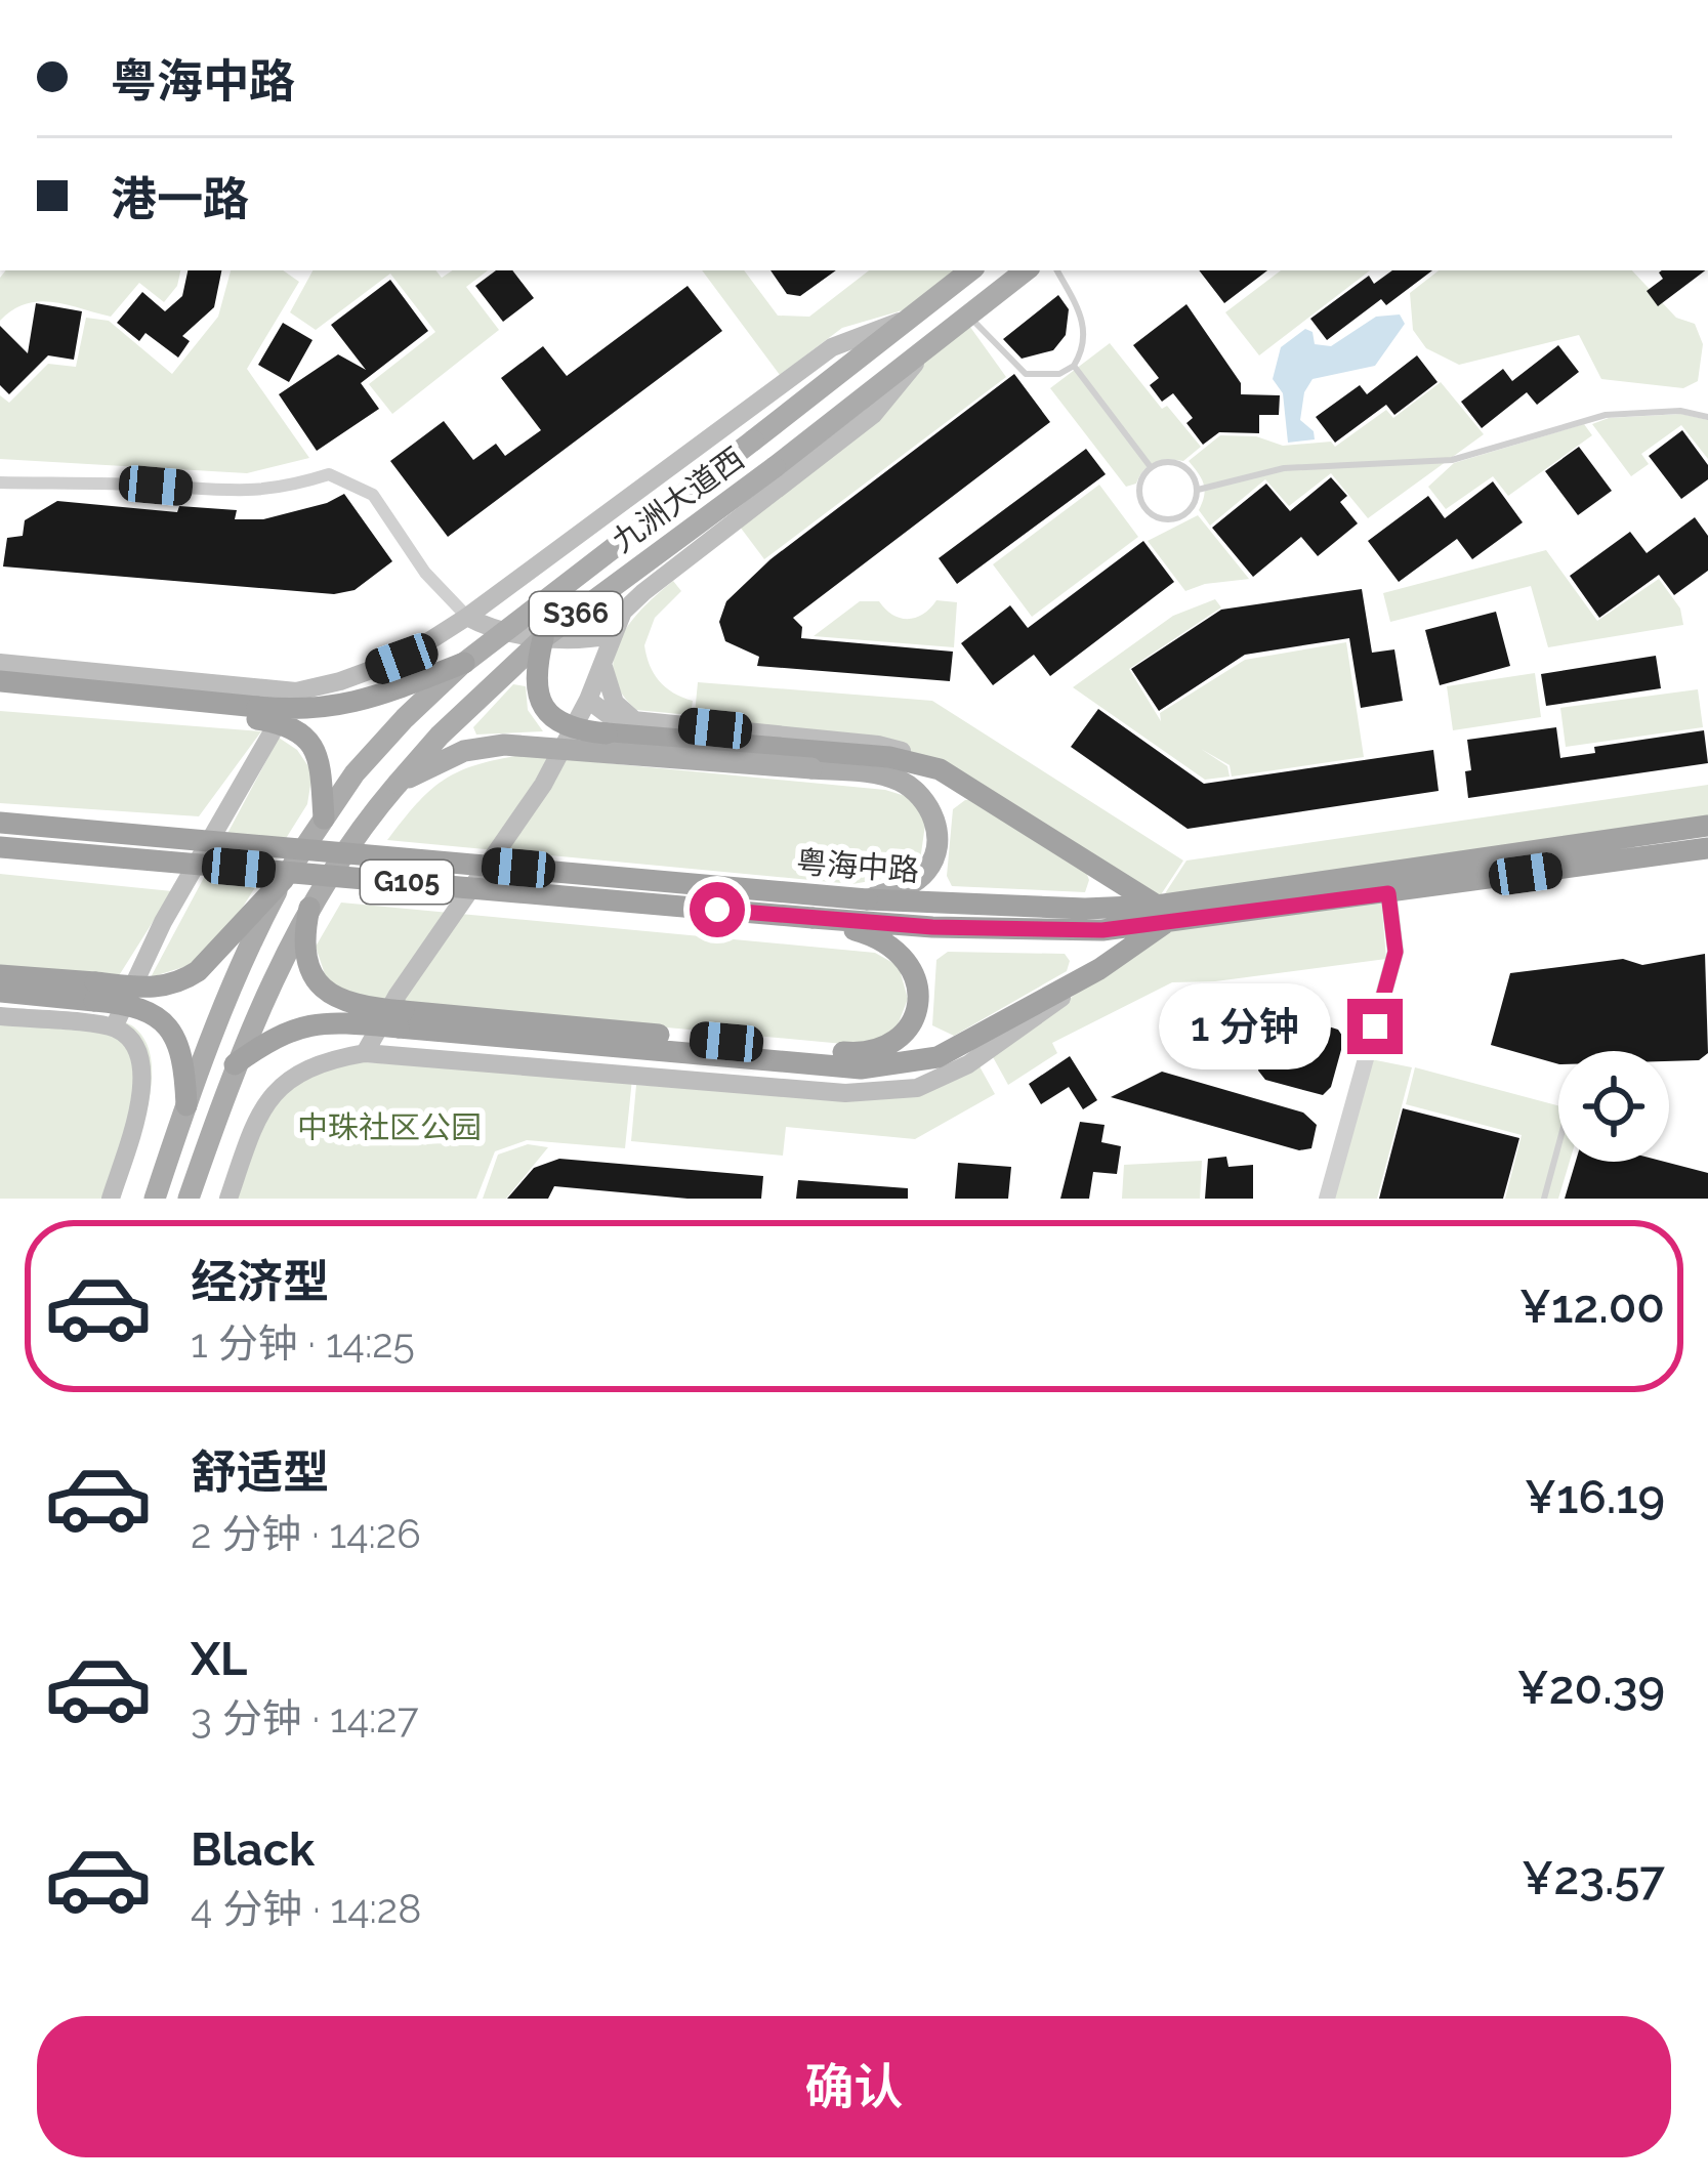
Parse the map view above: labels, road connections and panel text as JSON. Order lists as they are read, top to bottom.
{
  "streets": {
    "highway": ["粤海中路", "G105"],
    "main road": ["九洲大道西", "S366"]
  },
  "parks": ["中珠社区公园"],
  "page": {
    "banner": ["粤海中路", "港一路"],
    "bubble": "1 分钟",
    "list": [
      {
        "name": "经济型",
        "note": "1 分钟 · 14:25",
        "value": "¥12.00"
      },
      {
        "name": "舒适型",
        "note": "2 分钟 · 14:26",
        "value": "¥16.19"
      },
      {
        "name": "XL",
        "note": "3 分钟 · 14:27",
        "value": "¥20.39"
      },
      {
        "name": "Black",
        "note": "4 分钟 · 14:28",
        "value": "¥23.57"
      }
    ],
    "buttons": "确认"
  }
}
